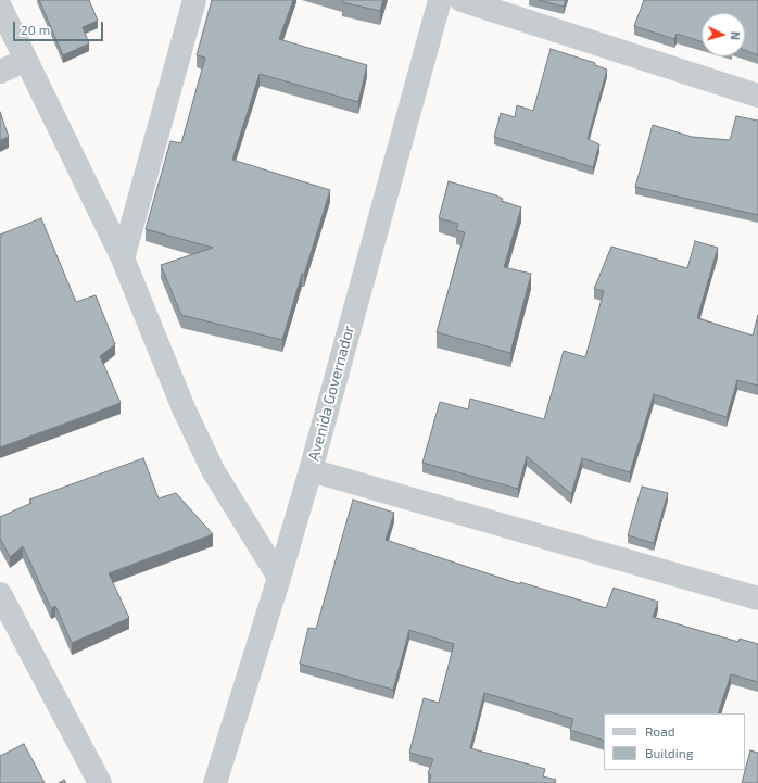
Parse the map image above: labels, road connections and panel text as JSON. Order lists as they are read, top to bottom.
{
  "streets": {
    "street": ["Avenida Governador"]
  },
  "legend": ["Road", "Building"],
  "scale_bar": "20 m",
  "north": "right"
}
